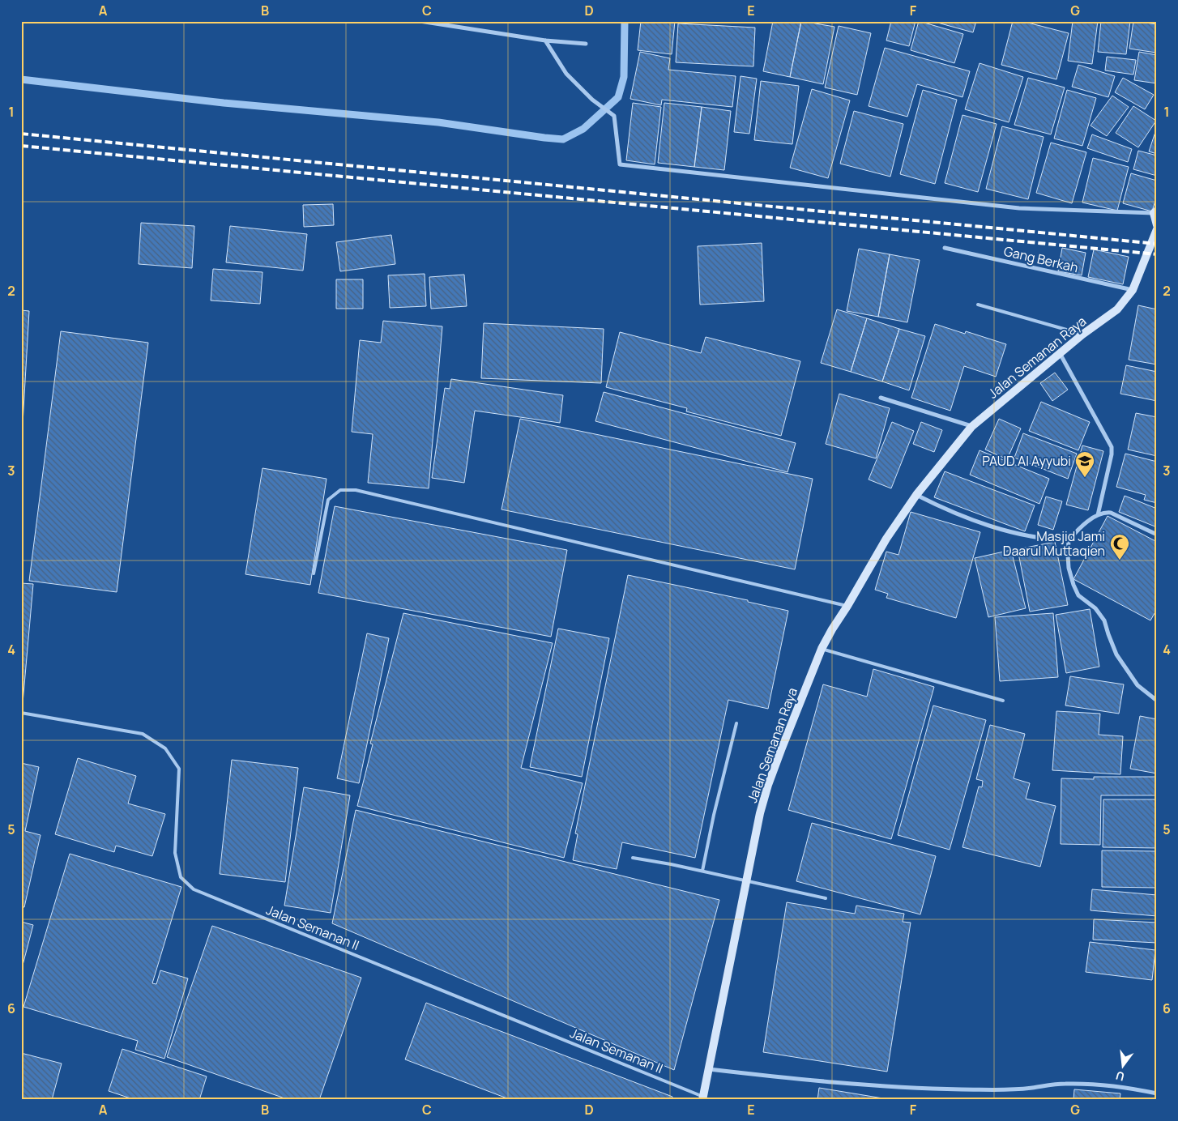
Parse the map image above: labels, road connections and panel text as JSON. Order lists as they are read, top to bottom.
{
  "streets": {
    "street": ["Gang Berkah", "Jalan Semanan Raya"],
    "lane": ["Jalan Semanan II"]
  },
  "crossings": [
    ["Gang Berkah", "Jalan Semanan Raya"],
    ["Jalan Semanan Raya", "Jalan Semanan II"]
  ],
  "places": {
    "school or university": ["PAUD Al Ayyubi"],
    "mosque": ["Masjid Jami Daarul Muttaqien"]
  },
  "north": "bottom",
  "grid": {
    "columns": [
      "A",
      "B",
      "C",
      "D",
      "E",
      "F",
      "G"
    ],
    "rows": [
      "1",
      "2",
      "3",
      "4",
      "5",
      "6"
    ]
  }
}
